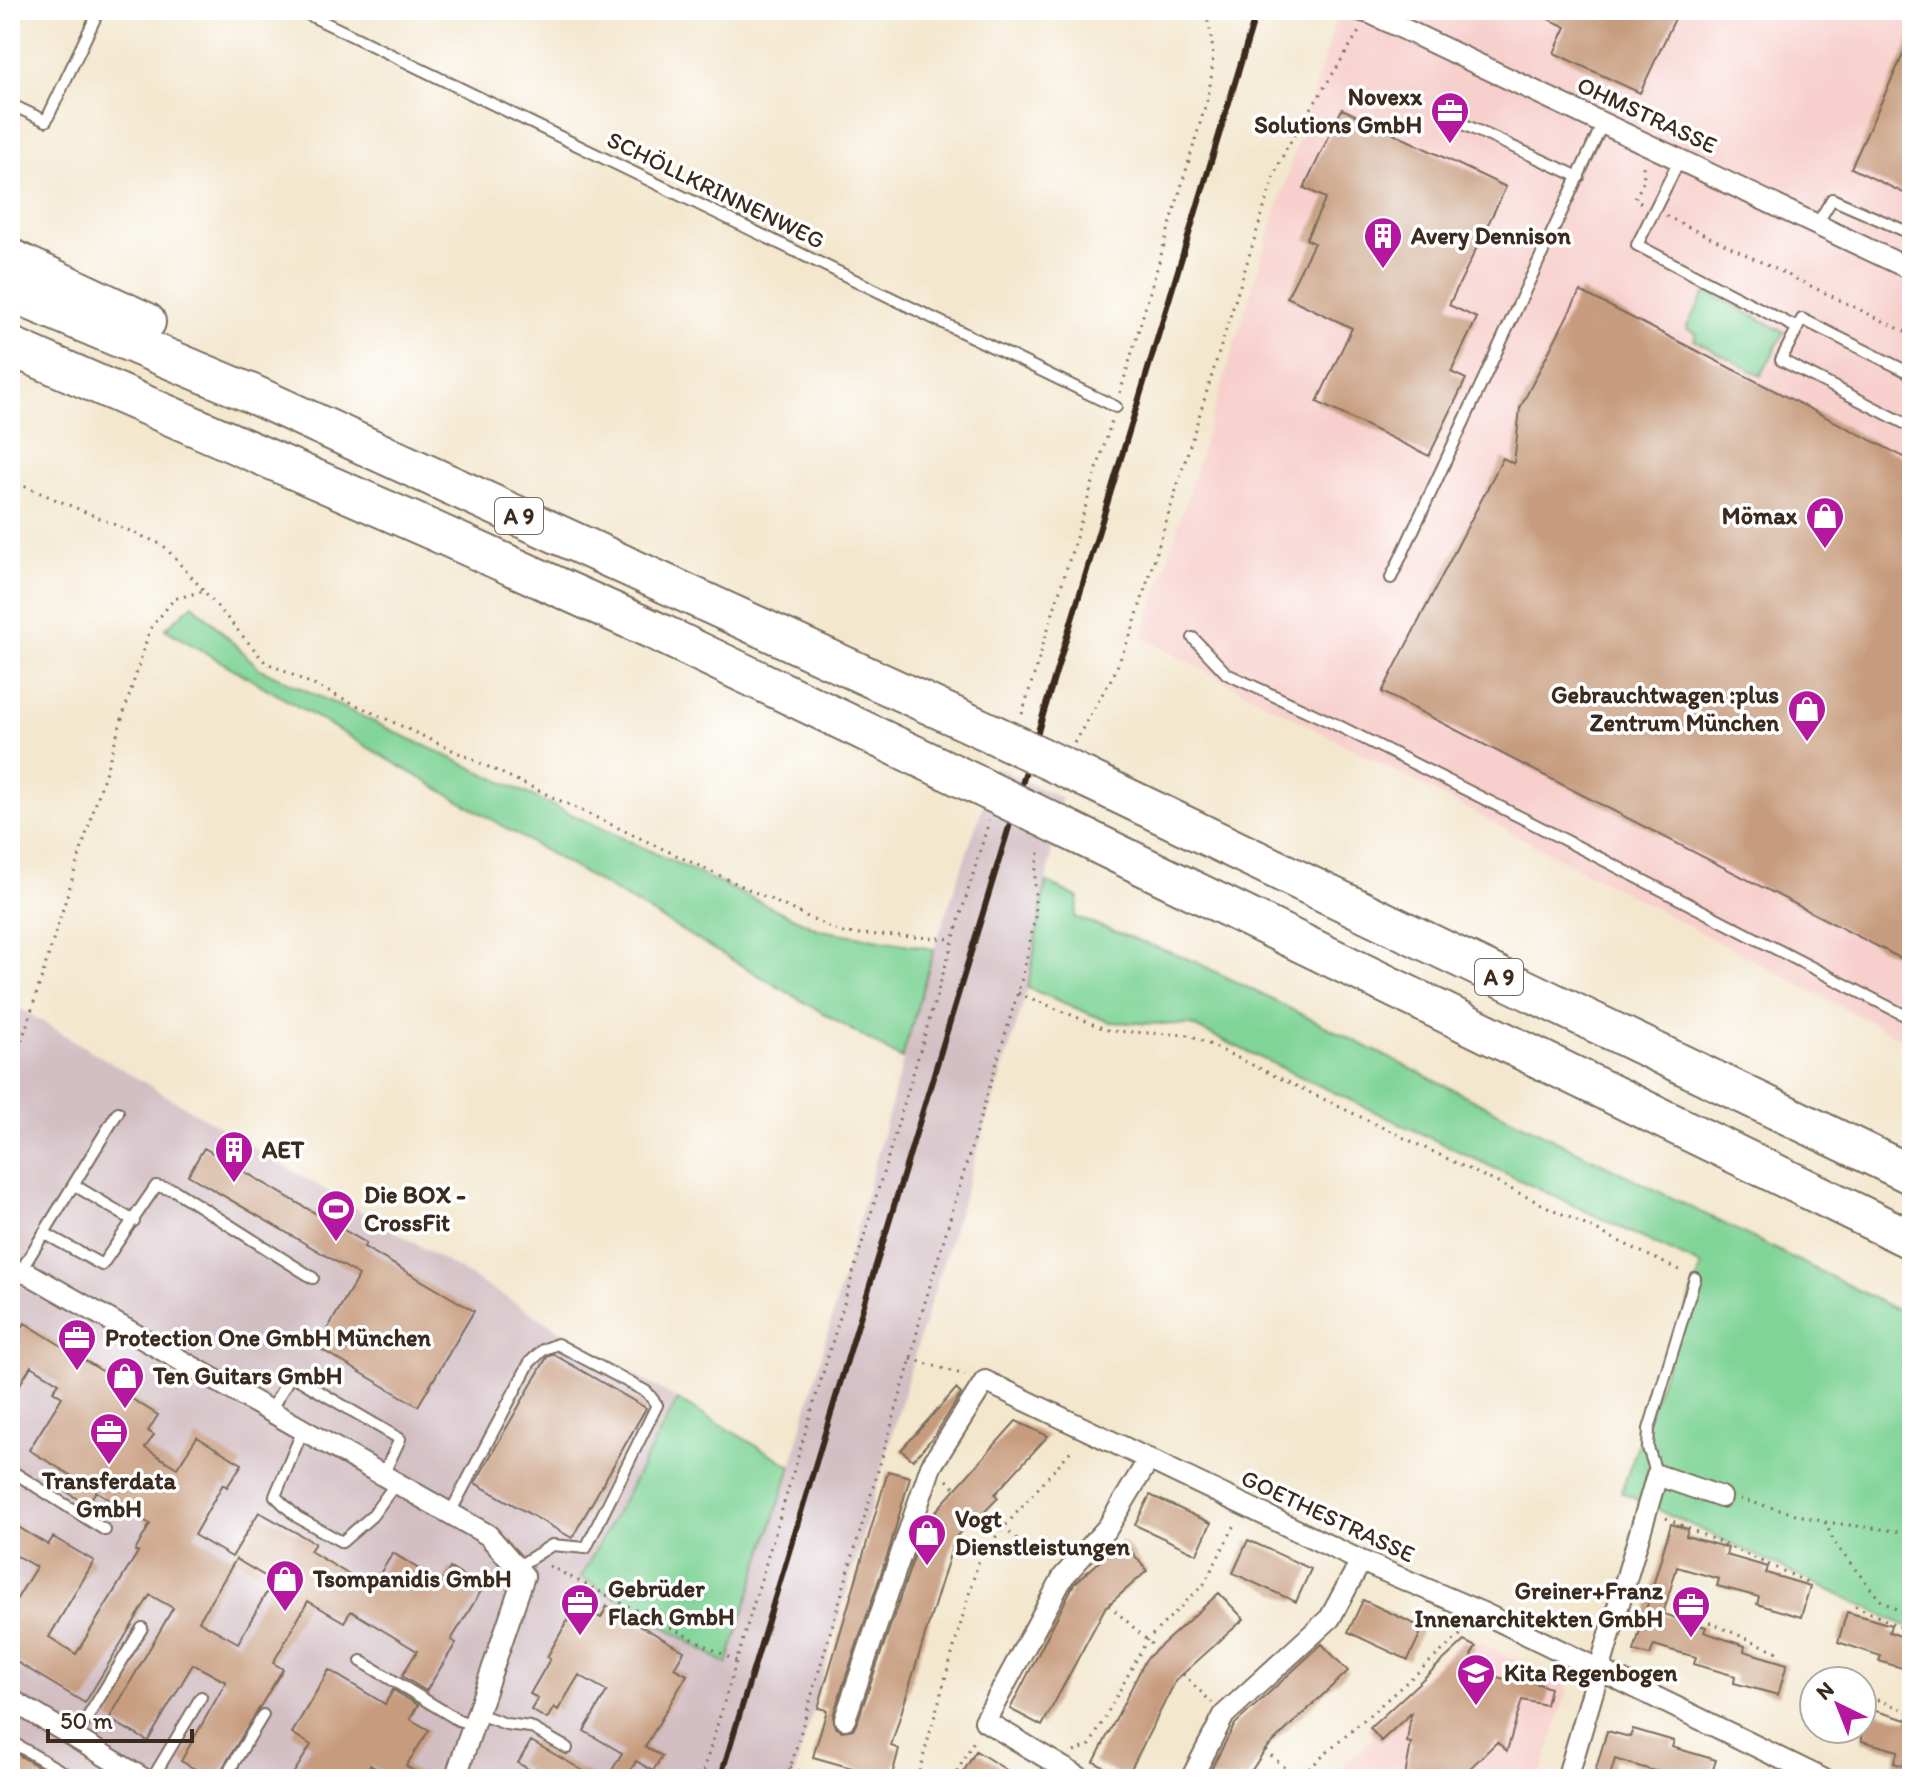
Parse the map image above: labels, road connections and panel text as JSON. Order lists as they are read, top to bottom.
{
  "streets": {
    "highway": ["A 9"],
    "street": ["OHMSTRASSE", "GOETHESTRASSE"],
    "lane": ["SCHÖLLKRINNENWEG"]
  },
  "places": {
    "office": [
      "Novexx Solutions GmbH",
      "Protection One GmbH München",
      "Transferdata GmbH",
      "Gebrüder Flach GmbH",
      "Greiner+Franz Innenarchitekten GmbH"
    ],
    "building": ["Avery Dennison", "AET"],
    "shop": [
      "Mömax",
      "Gebrauchtwagen :plus Zentrum München",
      "Ten Guitars GmbH",
      "Vogt Dienstleistungen",
      "Tsompanidis GmbH"
    ],
    "sports": ["Die BOX - CrossFit"],
    "school or university": ["Kita Regenbogen"]
  },
  "scale_bar": "50 m",
  "north": "top left"
}
